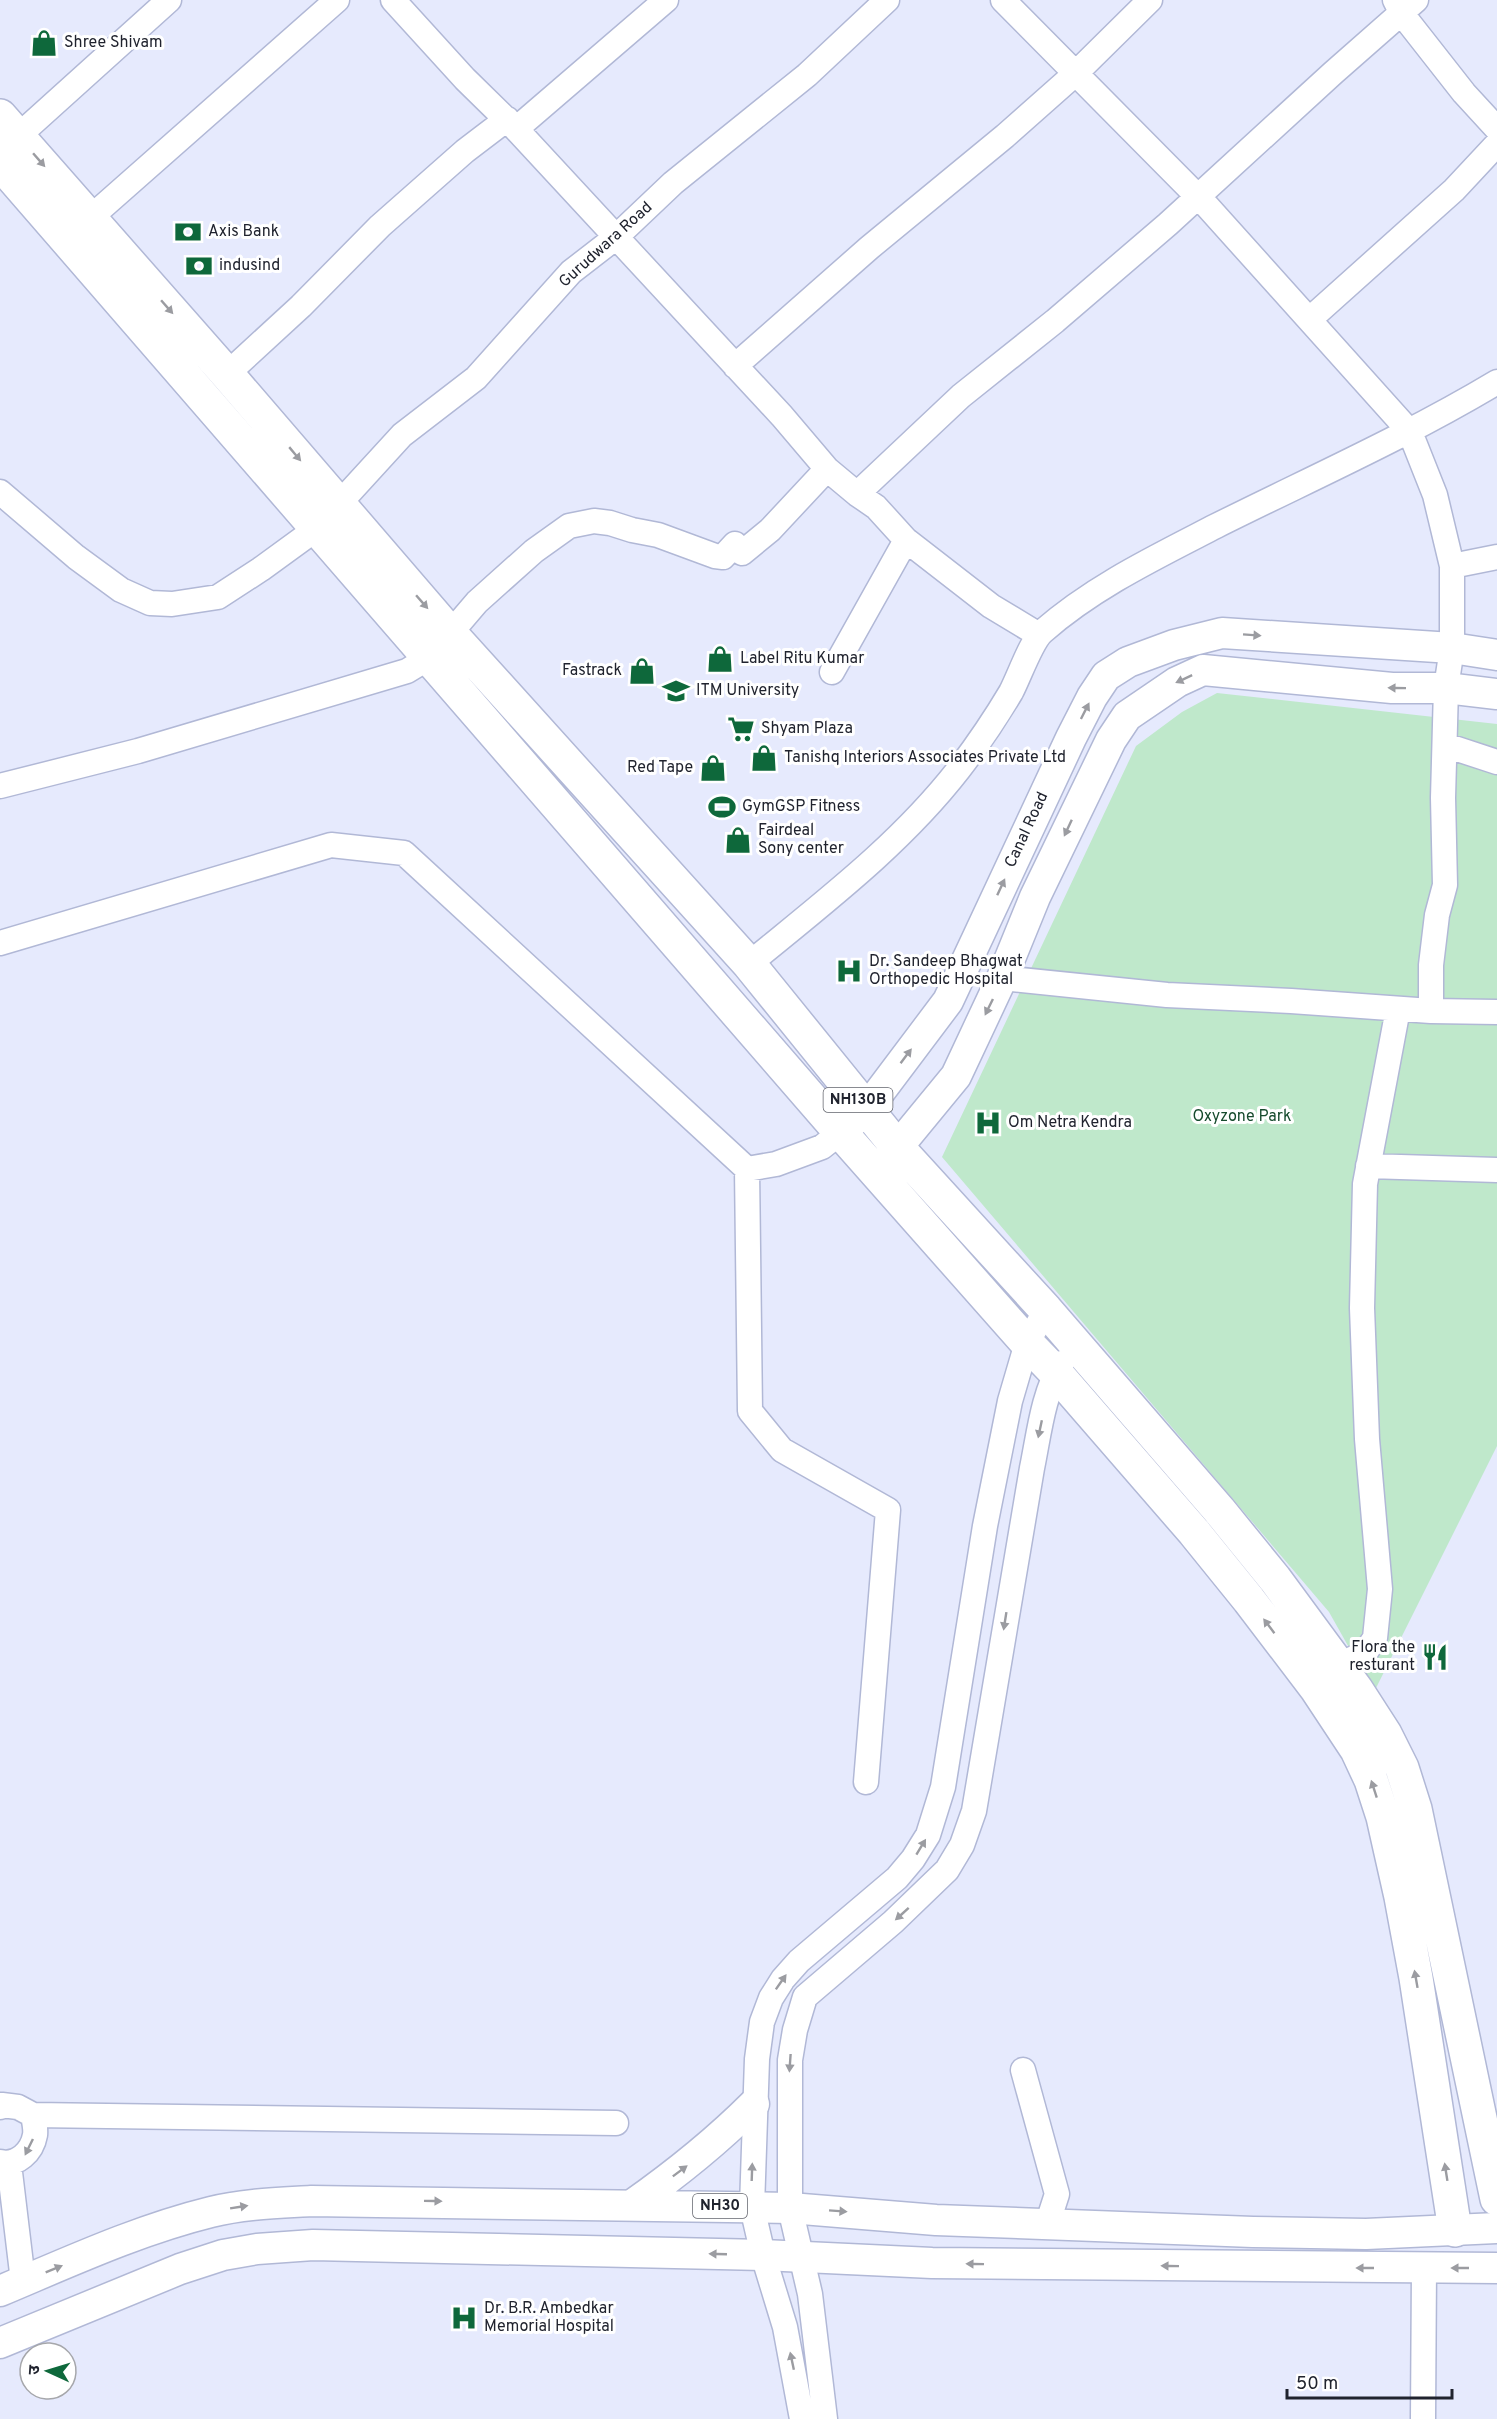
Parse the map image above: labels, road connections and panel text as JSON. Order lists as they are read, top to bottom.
{
  "streets": {
    "highway": ["NH130B"],
    "main road": ["Canal Road", "NH30"],
    "street": ["Gurudwara Road"]
  },
  "crossings": [
    ["Gurudwara Road", "NH130B"],
    ["Canal Road", "NH130B"],
    ["NH130B", "NH30"]
  ],
  "one_way": ["Canal Road"],
  "parks": ["Oxyzone Park"],
  "places": {
    "shop": [
      "Shree Shivam",
      "Label Ritu Kumar",
      "Fastrack",
      "Tanishq Interiors Associates Private Ltd",
      "Red Tape",
      "Fairdeal Sony center"
    ],
    "bank": ["Axis Bank", "indusind"],
    "school or university": ["ITM University"],
    "supermarket": ["Shyam Plaza"],
    "sports": ["GymGSP Fitness"],
    "hospital": ["Dr. Sandeep Bhagwat Orthopedic Hospital", "Om Netra Kendra", "Dr. B.R. Ambedkar Memorial Hospital"],
    "restaurant": ["Flora the resturant"]
  },
  "scale_bar": "50 m",
  "north": "left"
}
